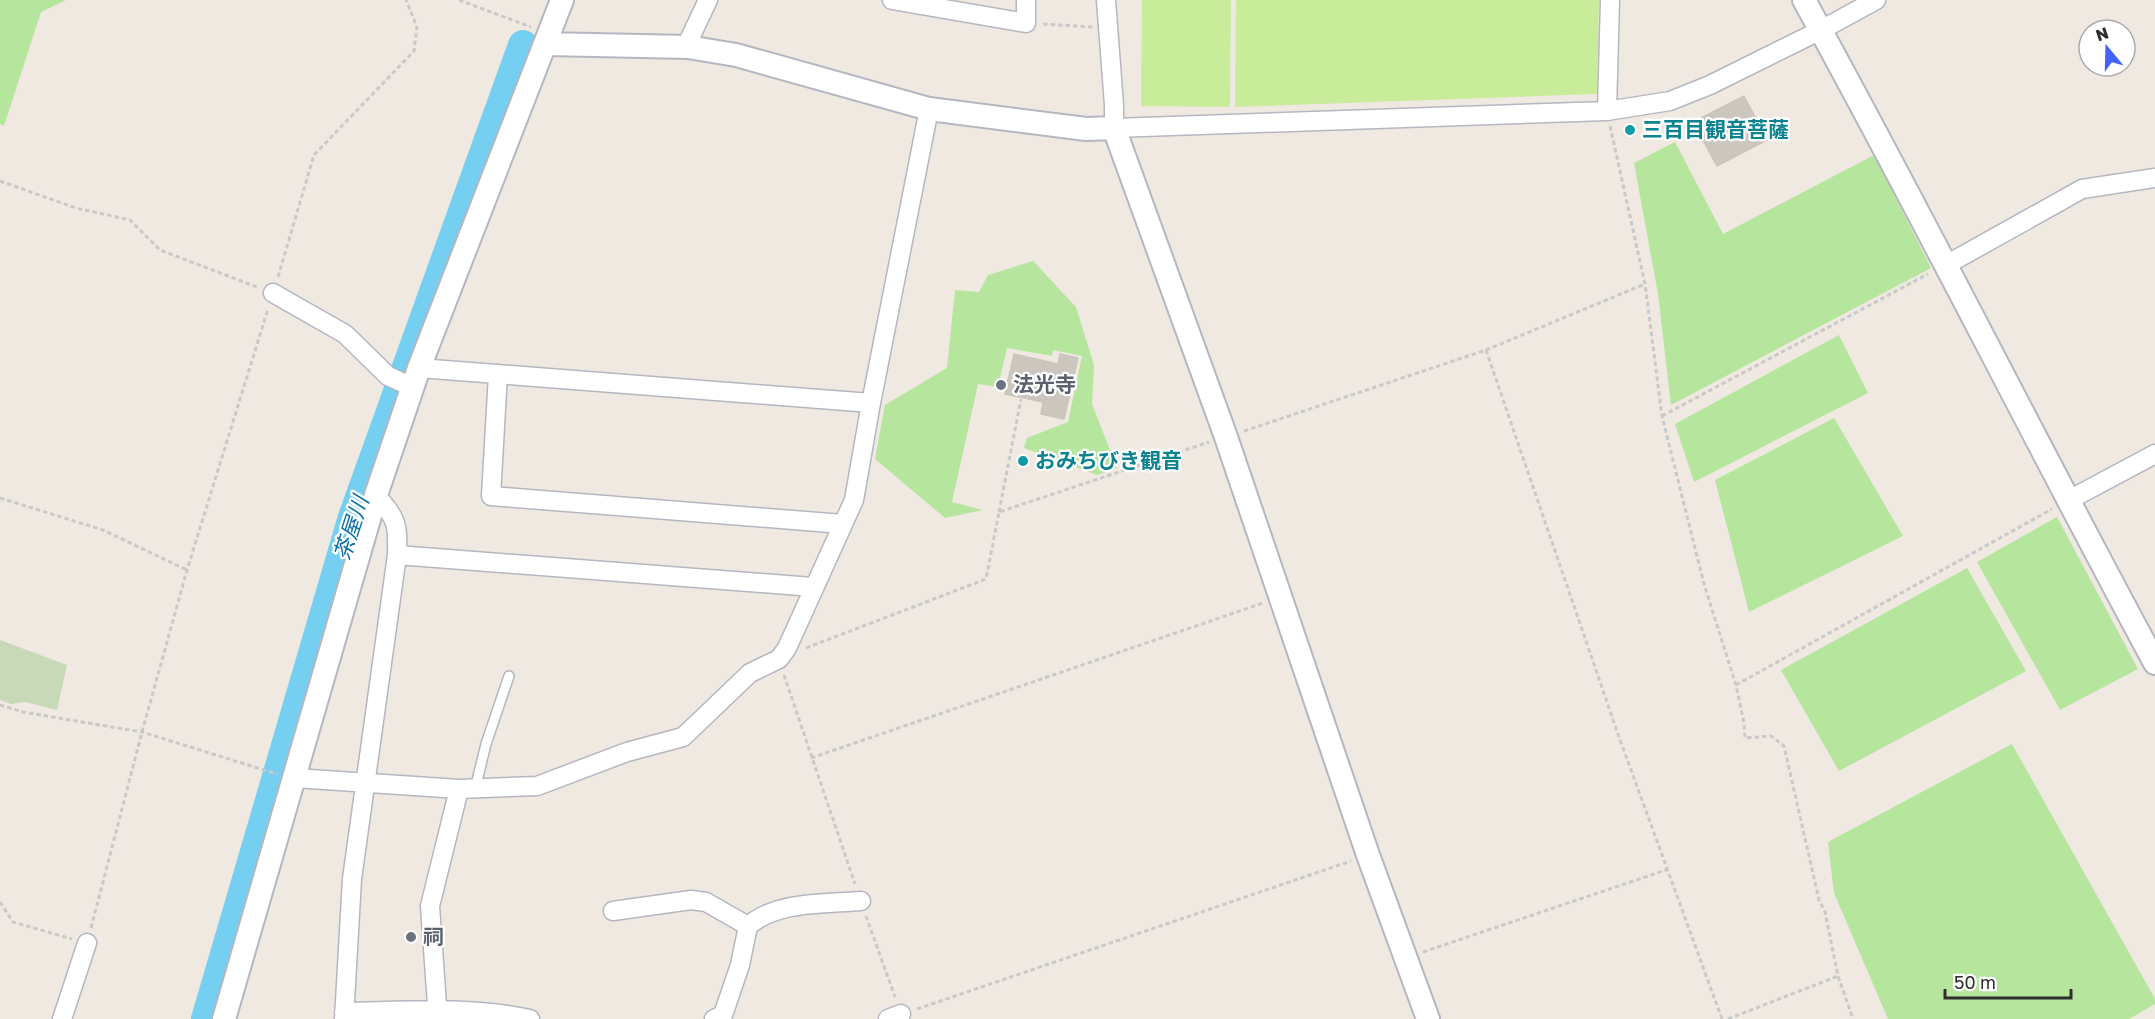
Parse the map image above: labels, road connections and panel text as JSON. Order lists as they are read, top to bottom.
{
  "water": ["茶屋川"],
  "places": [
    "三百目観音菩薩",
    "法光寺",
    "おみちびき観音",
    "祠"
  ],
  "scale_bar": "50 m",
  "north": "top"
}
